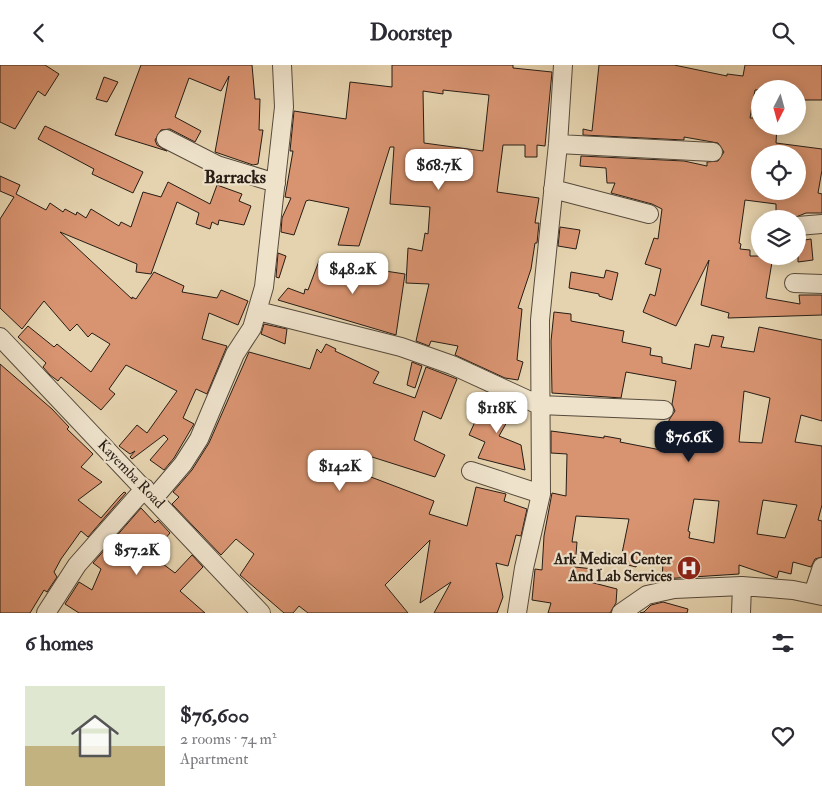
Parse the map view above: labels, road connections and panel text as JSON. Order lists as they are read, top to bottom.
{
  "streets": {
    "street": ["Kayemba Road"]
  },
  "districts": ["Barracks"],
  "places": {
    "hospital": ["Ark Medical Center And Lab Services"]
  },
  "north": "bottom",
  "page": {
    "header": "Doorstep",
    "price": [
      "$68.7K",
      "$48.2K",
      "$118K",
      "$76.6K",
      "$142K",
      "$57.2K"
    ],
    "heading": "6 homes",
    "list": [
      {
        "name": "$76,600",
        "note": "2 rooms · 74 m² · Apartment"
      }
    ]
  }
}
